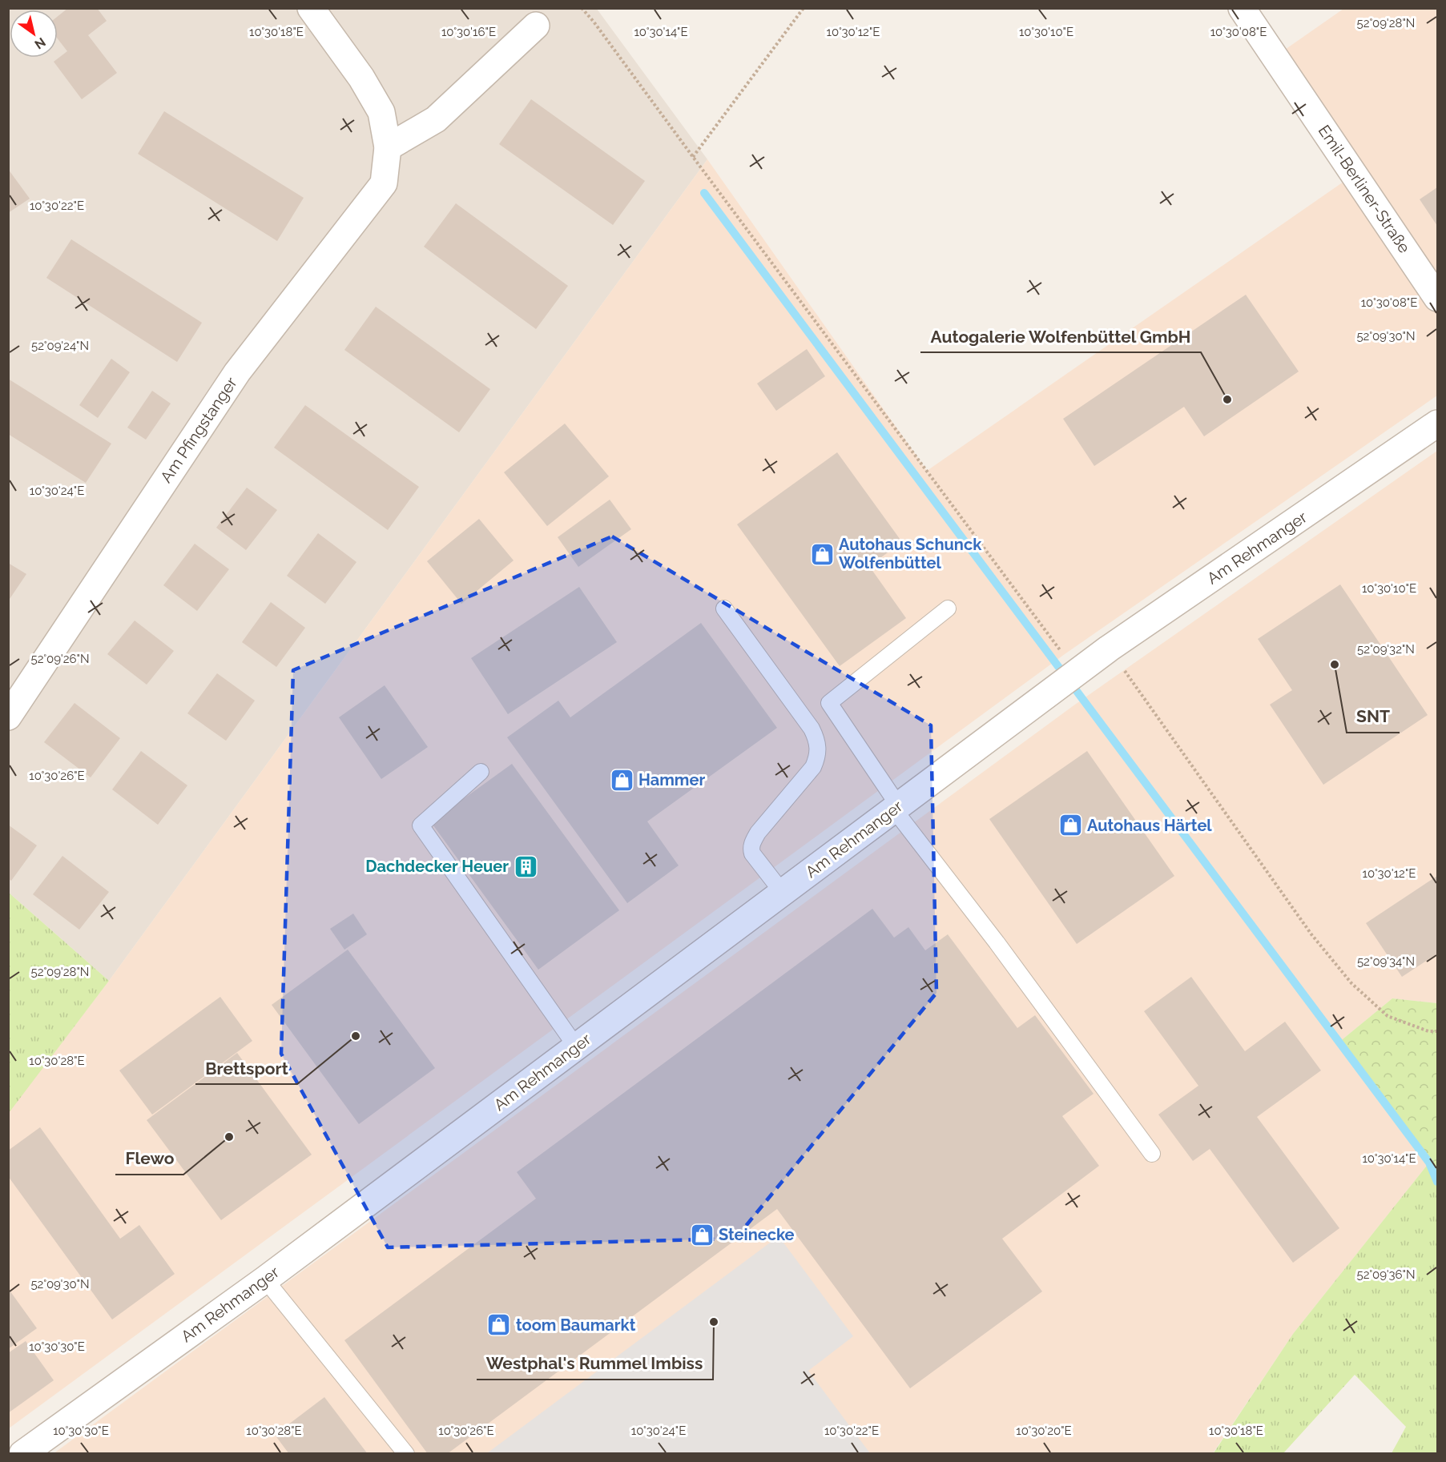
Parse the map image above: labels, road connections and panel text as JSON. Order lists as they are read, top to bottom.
{
  "streets": {
    "street": ["Emil-Berliner-Straße", "Am Pfingstanger", "Am Rehmanger"]
  },
  "places": {
    "other": [
      "Autogalerie Wolfenbüttel GmbH",
      "SNT",
      "Brettsport",
      "Flewo",
      "Westphal's Rummel Imbiss"
    ],
    "shop": [
      "Autohaus Schunck Wolfenbüttel",
      "Hammer",
      "Autohaus Härtel",
      "Steinecke",
      "toom Baumarkt"
    ],
    "building": ["Dachdecker Heuer"]
  },
  "north": "bottom right",
  "coordinates": [
    "52°09'28\"N",
    "10°30'08\"E",
    "10°30'18\"E",
    "10°30'16\"E",
    "10°30'12\"E",
    "10°30'14\"E",
    "10°30'10\"E",
    "10°30'22\"E",
    "52°09'30\"N",
    "52°09'24\"N",
    "10°30'24\"E",
    "52°09'32\"N",
    "52°09'26\"N",
    "10°30'26\"E",
    "52°09'34\"N",
    "10°30'28\"E",
    "52°09'36\"N",
    "10°30'30\"E",
    "10°30'20\"E"
  ]
}
